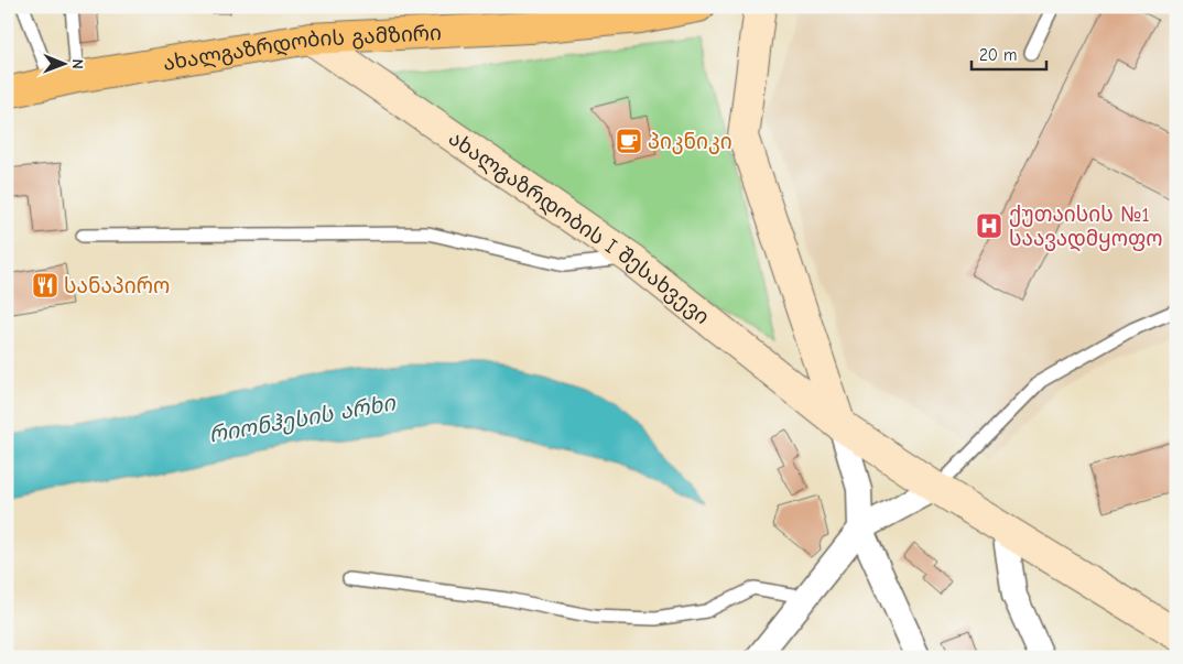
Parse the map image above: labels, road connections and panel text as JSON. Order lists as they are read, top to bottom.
{
  "streets": {
    "main road": ["ახალგაზრდობის გამზირი"],
    "street": ["ახალგაზრდობის I შესახვევი"]
  },
  "crossings": [
    ["ახალგაზრდობის გამზირი", "ახალგაზრდობის I შესახვევი"]
  ],
  "water": ["რიონჰესის არხი"],
  "places": {
    "cafe": ["პიკნიკი"],
    "hospital": ["ქუთაისის №1 საავადმყოფო"],
    "restaurant": ["სანაპირო"]
  },
  "scale_bar": "20 m",
  "north": "right"
}
